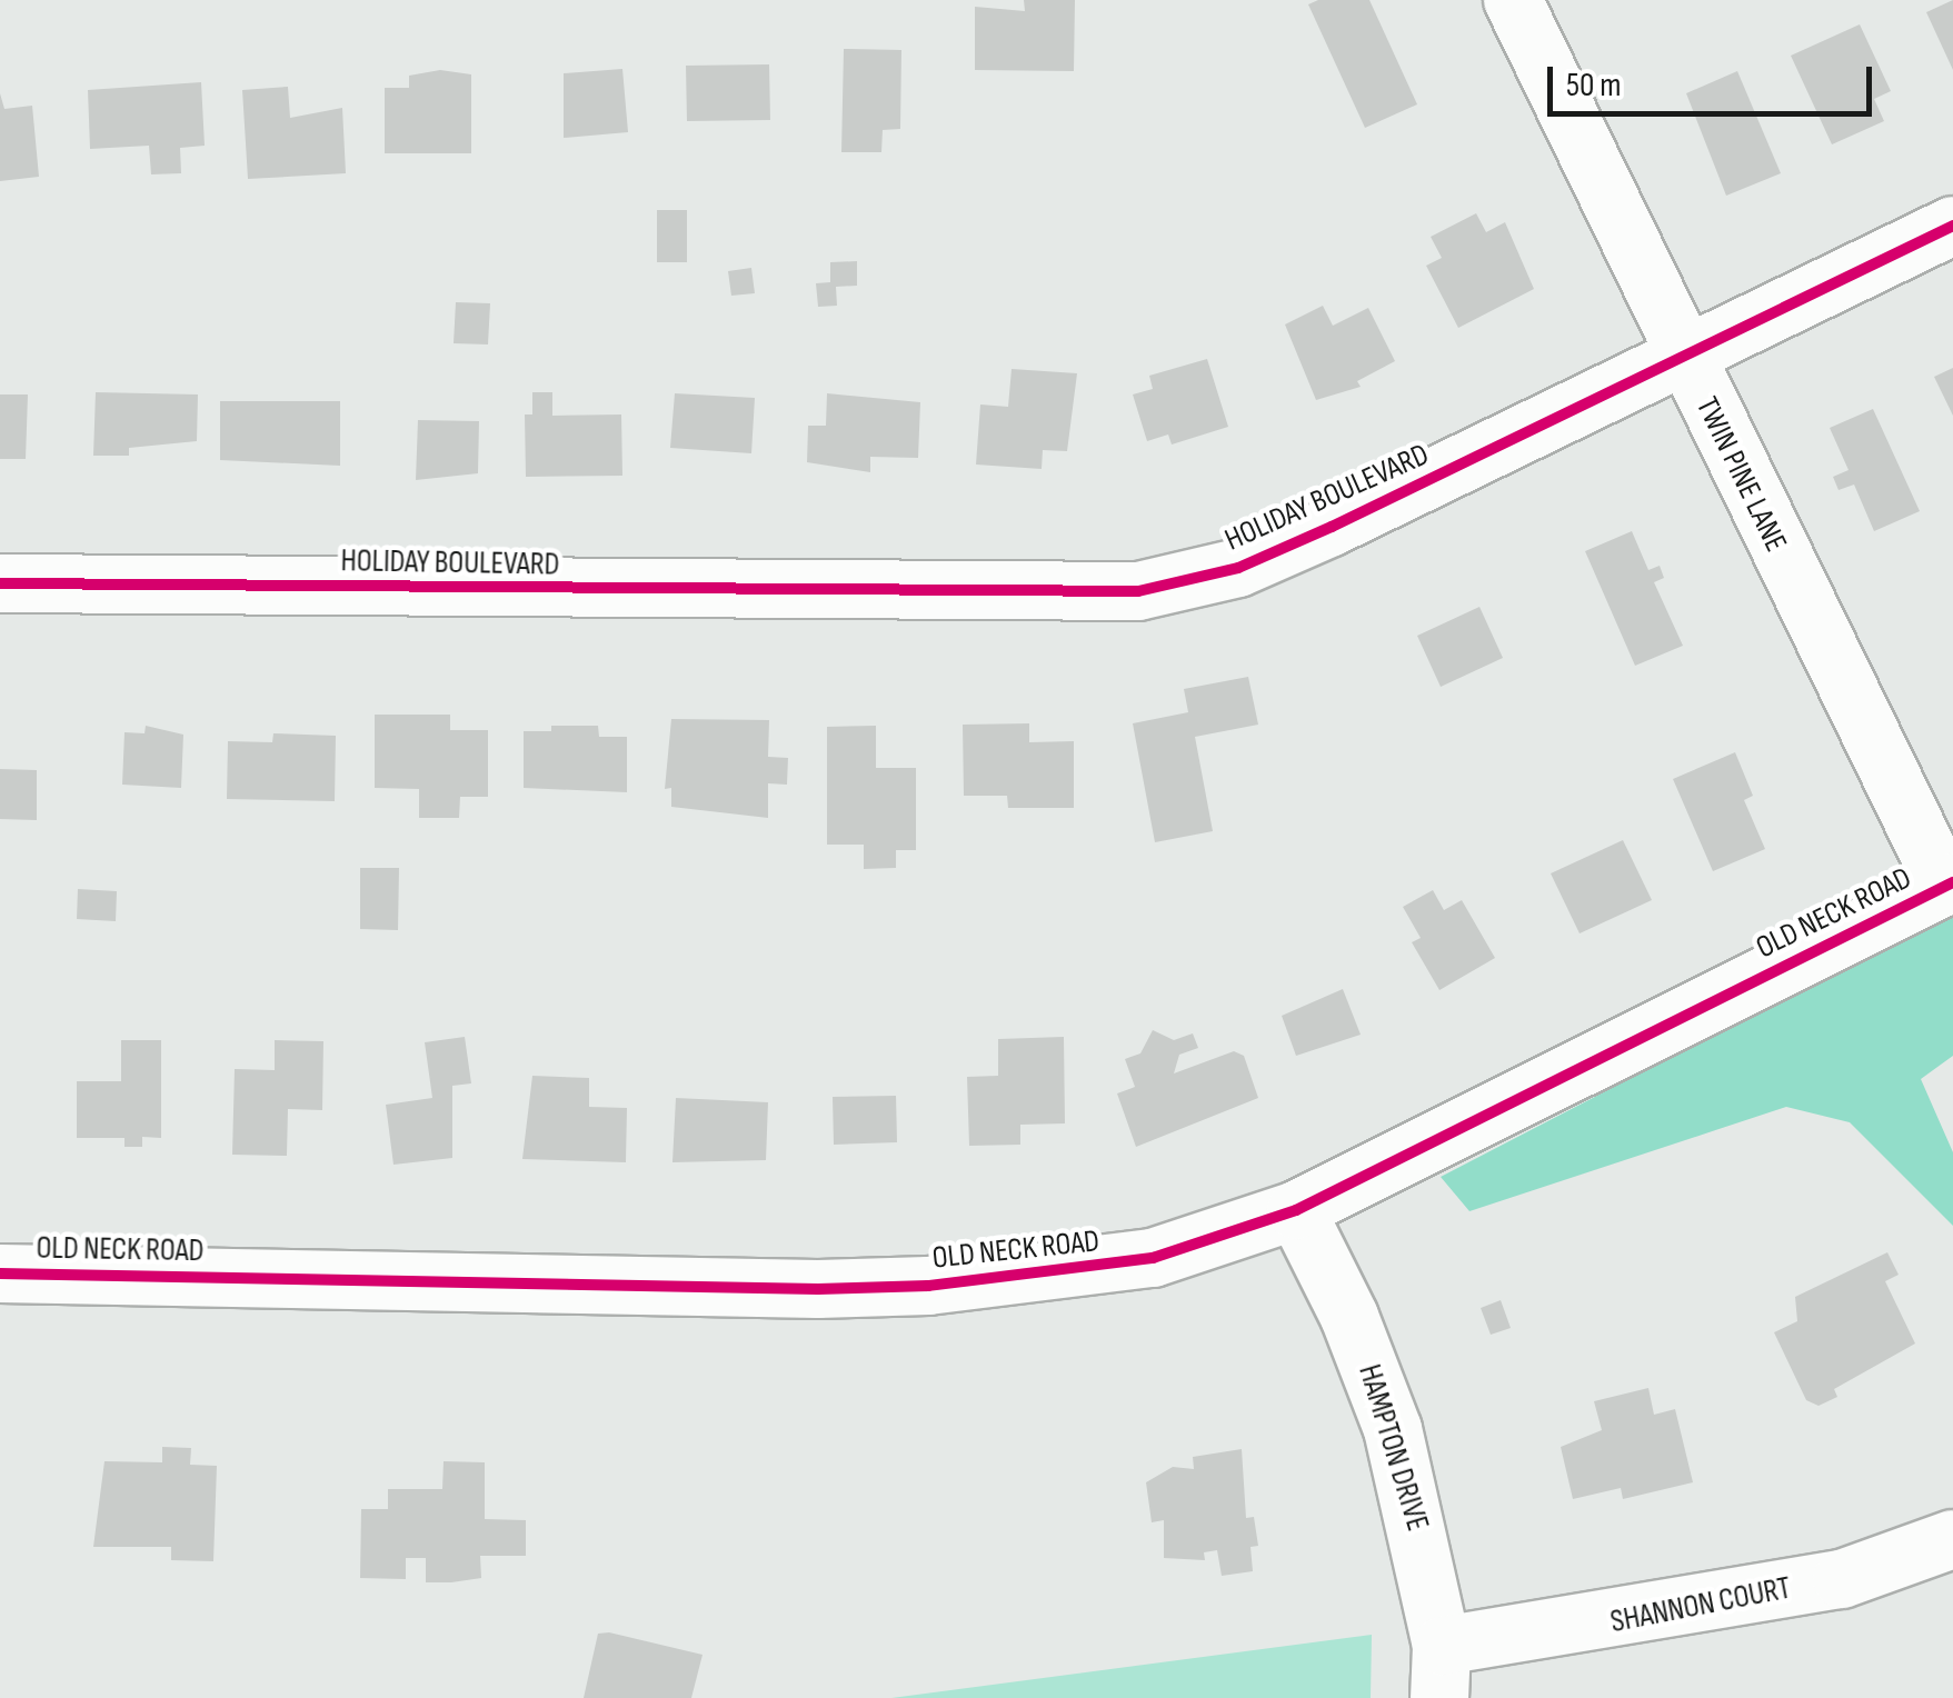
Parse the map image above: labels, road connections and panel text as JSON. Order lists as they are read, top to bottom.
{
  "streets": {
    "street": [
      "TWIN PINE LANE",
      "HOLIDAY BOULEVARD",
      "OLD NECK ROAD",
      "HAMPTON DRIVE",
      "SHANNON COURT"
    ]
  },
  "crossings": [
    ["TWIN PINE LANE", "HOLIDAY BOULEVARD"],
    ["TWIN PINE LANE", "OLD NECK ROAD"],
    ["OLD NECK ROAD", "HAMPTON DRIVE"],
    ["HAMPTON DRIVE", "SHANNON COURT"]
  ],
  "scale_bar": "50 m"
}
